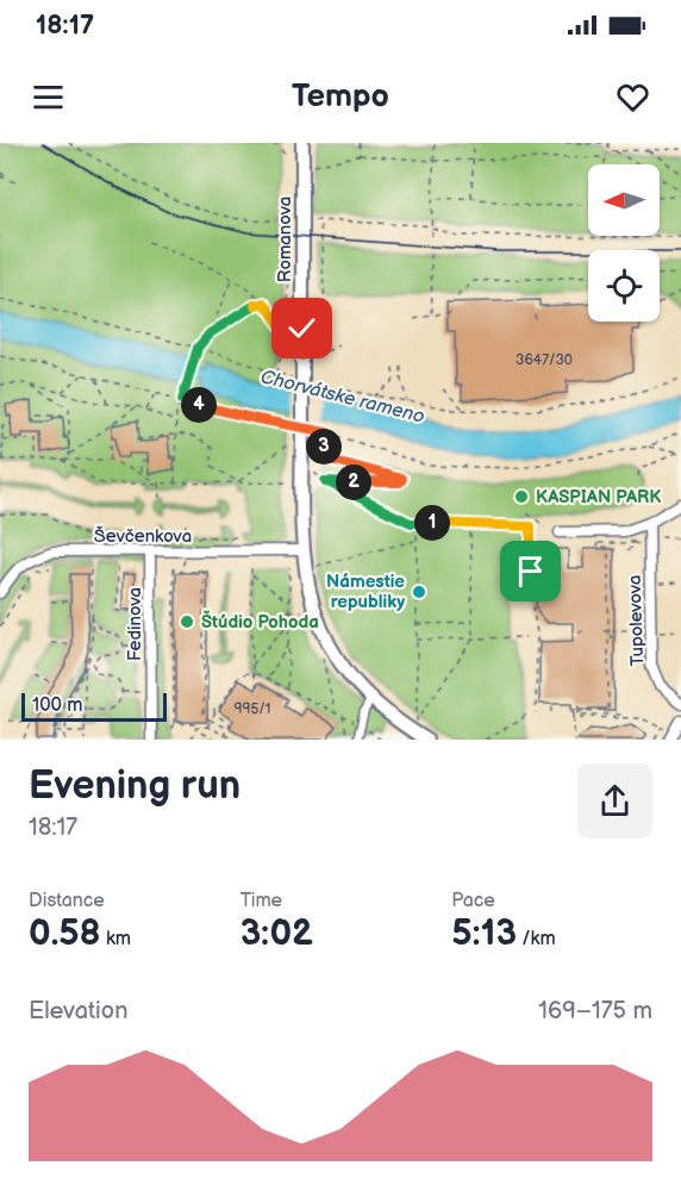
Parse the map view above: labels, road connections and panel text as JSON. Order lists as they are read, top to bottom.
{
  "streets": {
    "street": [
      "Romanova",
      "Ševčenkova",
      "Tupolevova",
      "Fedinova"
    ]
  },
  "crossings": [
    ["Romanova", "Ševčenkova"],
    ["Ševčenkova", "Fedinova"]
  ],
  "water": ["Chorvátske rameno"],
  "places": ["KASPIAN PARK", "Námestie republiky", "Štúdio Pohoda"],
  "house_numbers": ["3647/30", "995/1"],
  "scale_bar": "100 m",
  "north": "left",
  "page": {
    "status": "18:17",
    "header": "Tempo",
    "pins": [
      "4",
      "3",
      "2",
      "1"
    ],
    "scale": "100 m",
    "heading": ["Evening run", "18:17"],
    "stats": [
      ["Distance", "0.58 km"],
      ["Time", "3:02"],
      ["Pace", "5:13 /km"]
    ],
    "chart": ["Elevation", "169–175 m"]
  }
}
